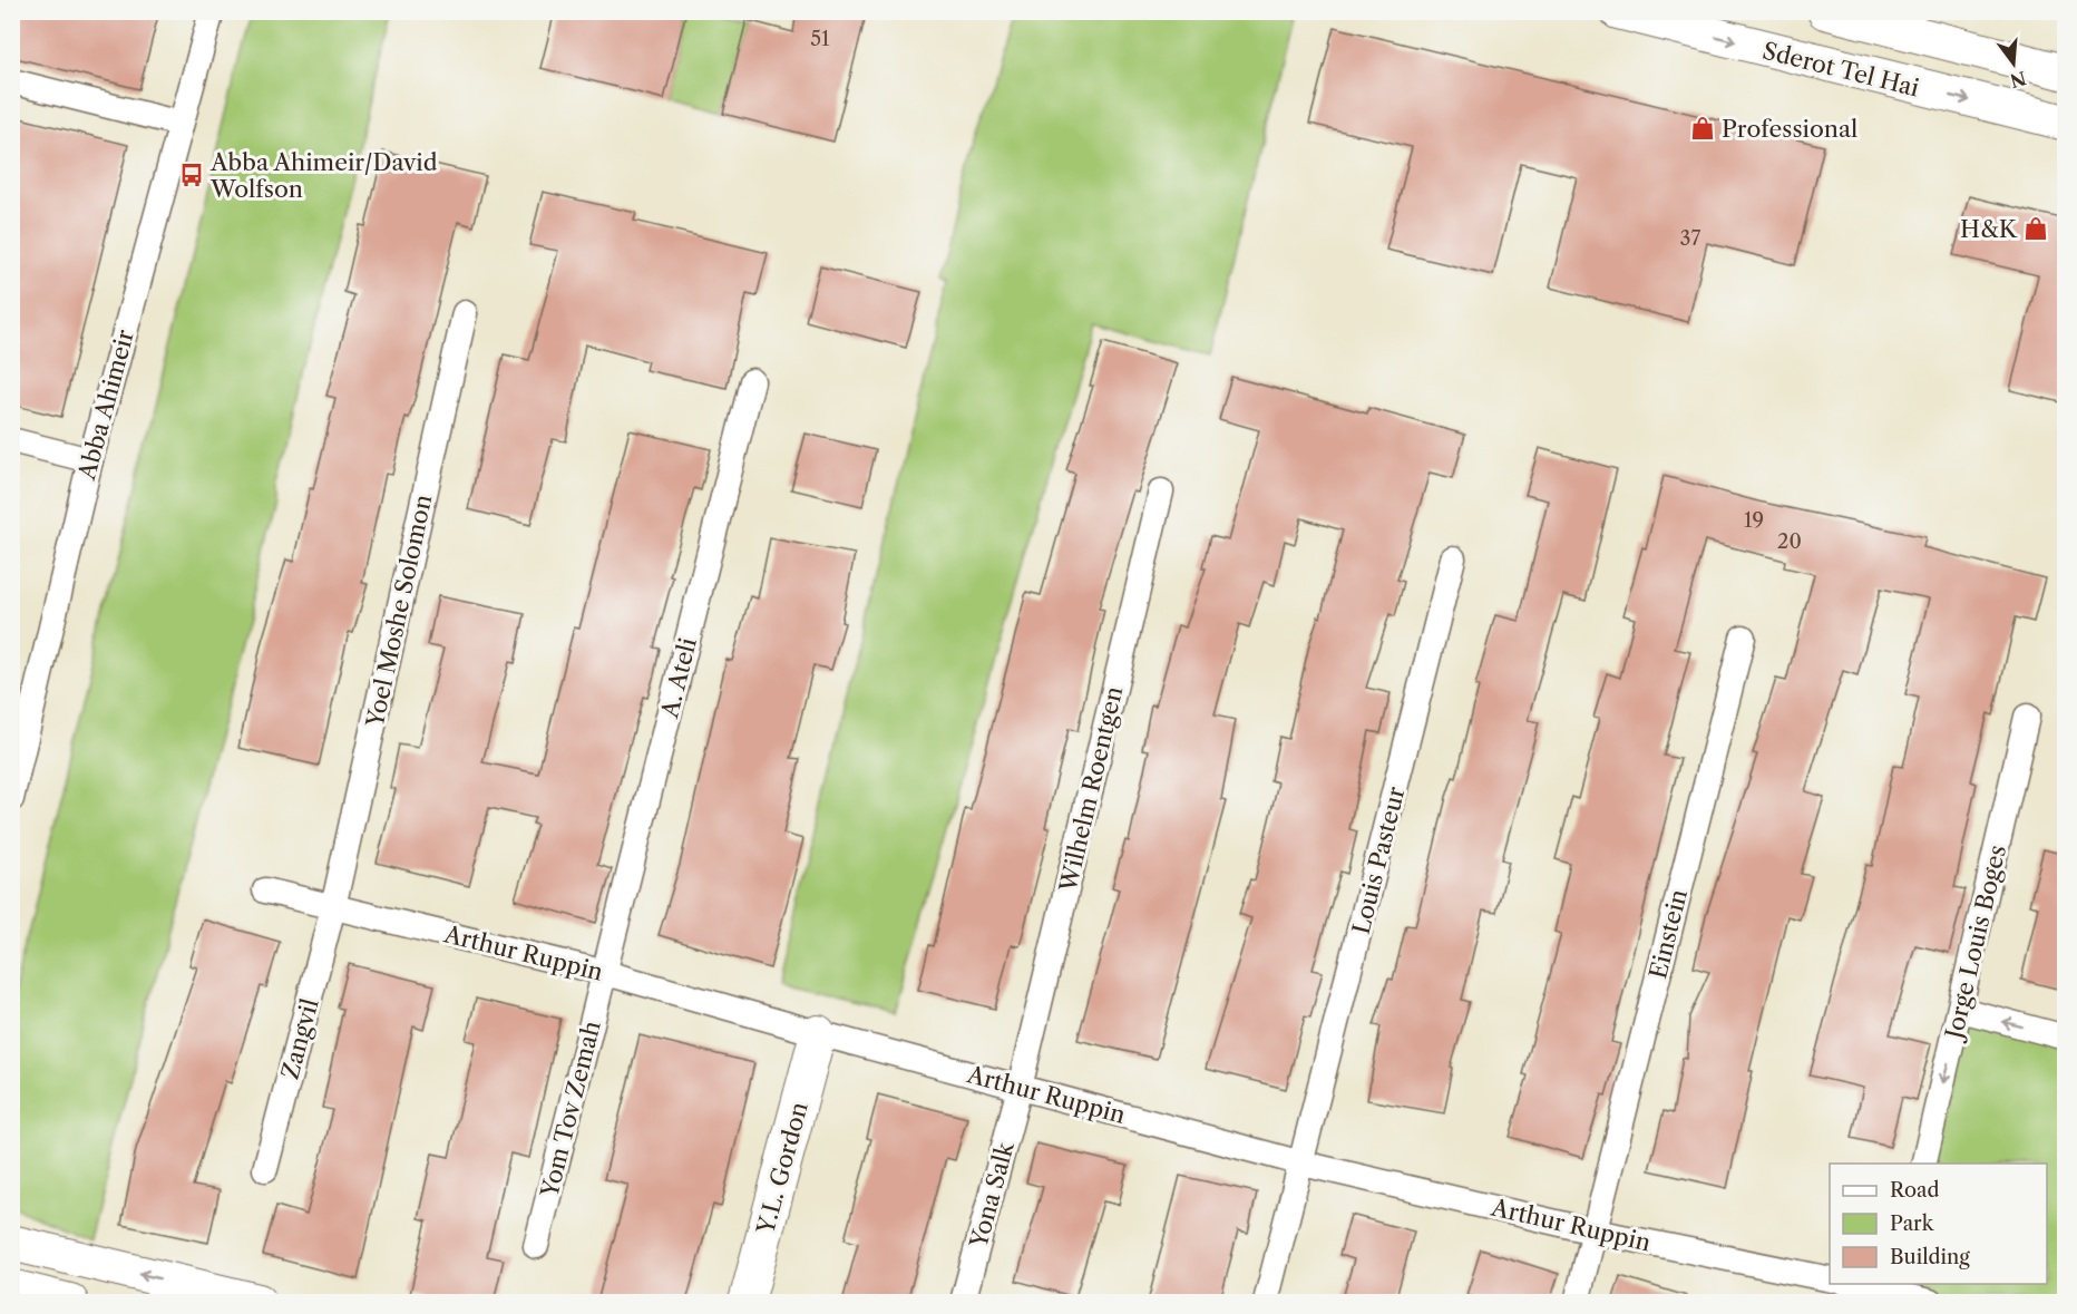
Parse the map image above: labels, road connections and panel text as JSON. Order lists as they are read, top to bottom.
{
  "streets": {
    "main road": ["Sderot Tel Hai", "Y.L. Gordon"],
    "street": [
      "Abba Ahimeir",
      "Yoel Moshe Solomon",
      "A. Ateli",
      "Wilhelm Roentgen",
      "Louis Pasteur",
      "Einstein",
      "Jorge Louis Boges",
      "Arthur Ruppin",
      "Zangvil",
      "Yom Tov Zemah",
      "Yona Salk"
    ]
  },
  "crossings": [
    ["Yoel Moshe Solomon", "Arthur Ruppin"],
    ["Yoel Moshe Solomon", "Zangvil"],
    ["A. Ateli", "Arthur Ruppin"],
    ["A. Ateli", "Yom Tov Zemah"],
    ["Wilhelm Roentgen", "Arthur Ruppin"],
    ["Wilhelm Roentgen", "Yona Salk"],
    ["Louis Pasteur", "Arthur Ruppin"],
    ["Einstein", "Arthur Ruppin"],
    ["Arthur Ruppin", "Zangvil"],
    ["Arthur Ruppin", "Yom Tov Zemah"],
    ["Arthur Ruppin", "Y.L. Gordon"],
    ["Arthur Ruppin", "Yona Salk"]
  ],
  "places": {
    "shop": ["Professional", "H&K"],
    "bus stop": ["Abba Ahimeir/David Wolfson"]
  },
  "house_numbers": [
    "51",
    "37",
    "19",
    "20"
  ],
  "legend": ["Road", "Park", "Building"],
  "north": "bottom"
}
